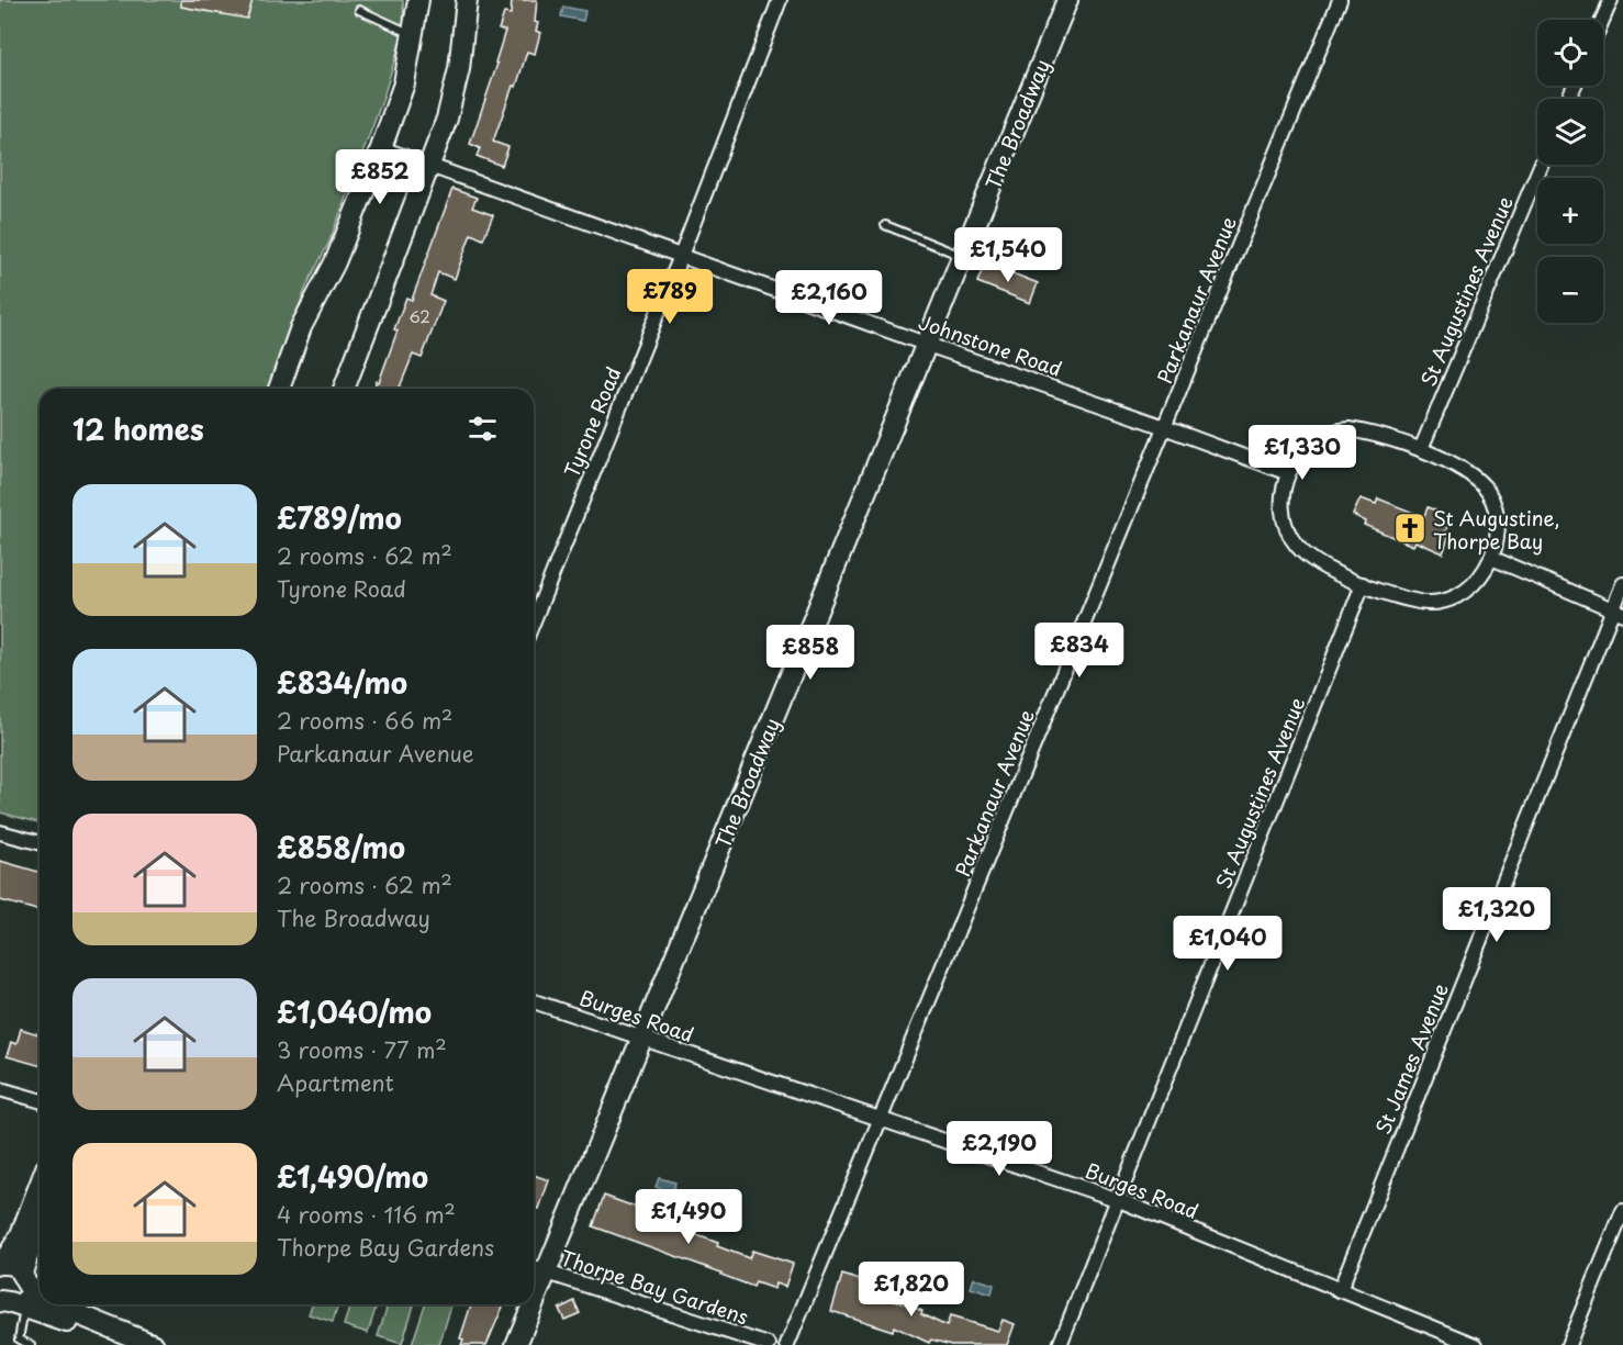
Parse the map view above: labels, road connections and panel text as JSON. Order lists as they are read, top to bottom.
{
  "streets": {
    "street": [
      "The Broadway",
      "St Augustines Avenue",
      "Parkanaur Avenue",
      "Johnstone Road",
      "Tyrone Road",
      "Burges Road",
      "St James Avenue",
      "Thorpe Bay Gardens"
    ]
  },
  "crossings": [
    ["The Broadway", "Johnstone Road"],
    ["The Broadway", "Burges Road"],
    ["The Broadway", "Thorpe Bay Gardens"],
    ["St Augustines Avenue", "Johnstone Road"],
    ["St Augustines Avenue", "Burges Road"],
    ["Parkanaur Avenue", "Johnstone Road"],
    ["Parkanaur Avenue", "Burges Road"],
    ["Johnstone Road", "Tyrone Road"],
    ["Burges Road", "St James Avenue"]
  ],
  "places": {
    "church": ["St Augustine, Thorpe Bay"]
  },
  "house_numbers": ["62"],
  "page": {
    "map_buttons": ["+", "−"],
    "price": [
      "£852",
      "£1,540",
      "£789",
      "£2,160",
      "£1,330",
      "£834",
      "£858",
      "£1,320",
      "£1,040",
      "£2,190",
      "£1,490",
      "£1,820"
    ],
    "heading": "12 homes",
    "list": [
      {
        "name": "£789/mo",
        "note": "2 rooms · 62 m² · Tyrone Road"
      },
      {
        "name": "£834/mo",
        "note": "2 rooms · 66 m² · Parkanaur Avenue"
      },
      {
        "name": "£858/mo",
        "note": "2 rooms · 62 m² · The Broadway"
      },
      {
        "name": "£1,040/mo",
        "note": "3 rooms · 77 m² · Apartment"
      },
      {
        "name": "£1,490/mo",
        "note": "4 rooms · 116 m² · Thorpe Bay Gardens"
      }
    ]
  }
}
